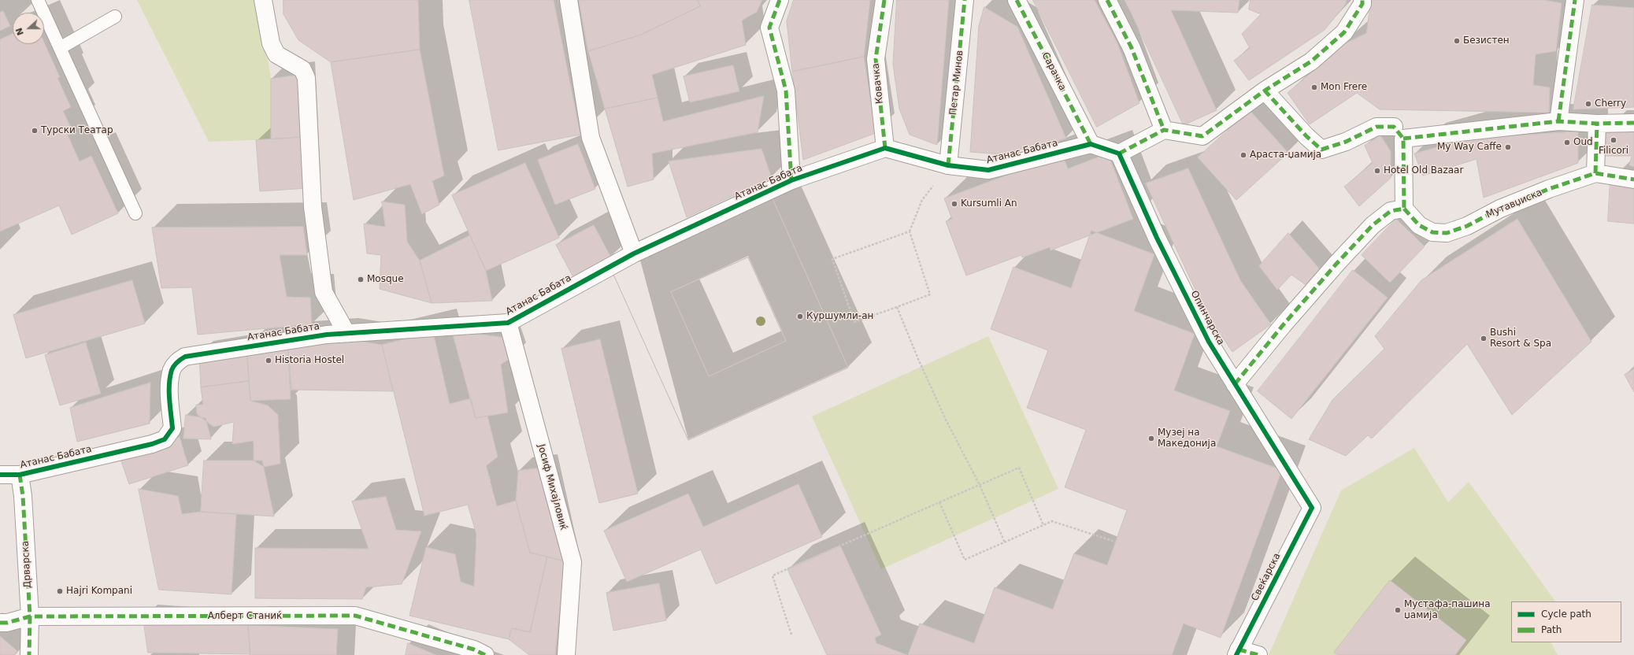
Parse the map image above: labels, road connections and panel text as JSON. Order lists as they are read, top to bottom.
{
  "streets": {
    "street": [
      "Сарачка",
      "Петар Минов",
      "Ковачка",
      "Атанас Бабата",
      "Мутавџиска",
      "Опинчарска",
      "Јосиф Михајловиќ",
      "Дрварска",
      "Свеќарска",
      "Алберт Станиќ"
    ]
  },
  "crossings": [
    ["Сарачка", "Атанас Бабата"],
    ["Петар Минов", "Атанас Бабата"],
    ["Ковачка", "Атанас Бабата"],
    ["Атанас Бабата", "Јосиф Михајловиќ"],
    ["Атанас Бабата", "Дрварска"],
    ["Опинчарска", "Свеќарска"],
    ["Дрварска", "Алберт Станиќ"]
  ],
  "places": [
    "Безистен",
    "Mon Frere",
    "Cherry",
    "Турски Театар",
    "Filicori",
    "Oud",
    "My Way Caffe",
    "Араста-џамија",
    "Hotel Old Bazaar",
    "Kursumli An",
    "Mosque",
    "Куршумли-ан",
    "Bushi Resort & Spa",
    "Historia Hostel",
    "Музеј на Македонија",
    "Hajri Kompani",
    "Мустафа-пашина џамија"
  ],
  "legend": ["Cycle path", "Path"],
  "north": "left"
}
